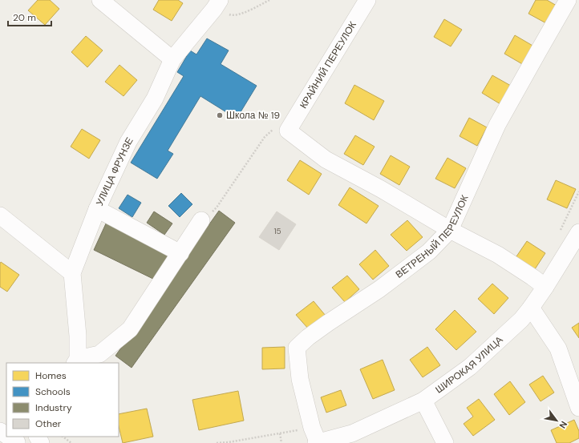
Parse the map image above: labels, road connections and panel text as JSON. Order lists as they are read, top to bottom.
{
  "streets": {
    "street": [
      "КРАЙНИЙ ПЕРЕУЛОК",
      "УЛИЦА ФРУНЗЕ",
      "ВЕТРЕНЫЙ ПЕРЕУЛОК",
      "ШИРОКАЯ УЛИЦА"
    ]
  },
  "crossings": [
    ["ВЕТРЕНЫЙ ПЕРЕУЛОК", "ШИРОКАЯ УЛИЦА"]
  ],
  "places": ["Школа № 19"],
  "house_numbers": ["15"],
  "legend": [
    "Homes",
    "Schools",
    "Industry",
    "Other"
  ],
  "scale_bar": "20 m",
  "north": "bottom right"
}
